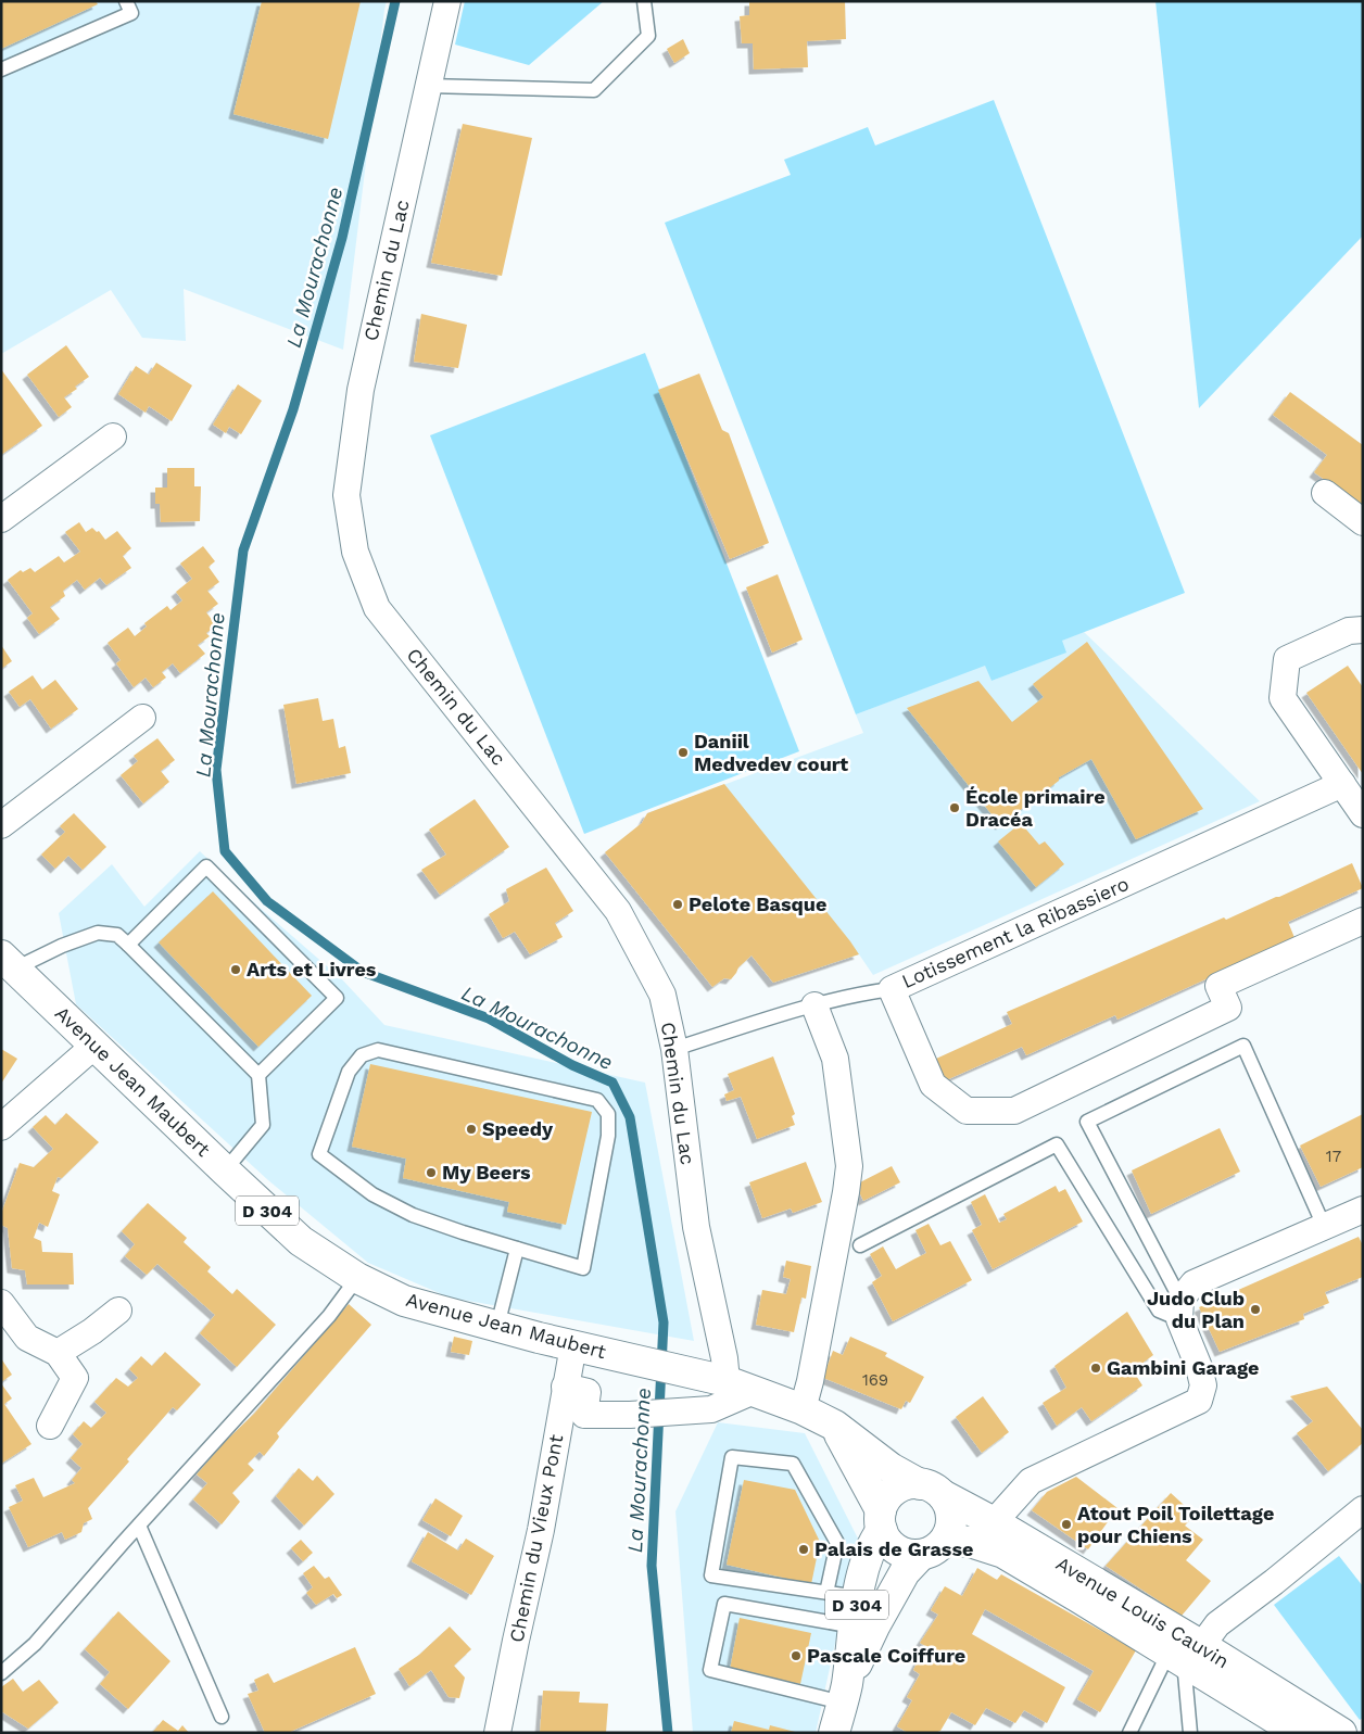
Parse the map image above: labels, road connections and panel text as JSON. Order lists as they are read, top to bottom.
{
  "streets": {
    "main road": ["Avenue Jean Maubert", "D 304", "Avenue Louis Cauvin"],
    "street": ["Chemin du Lac", "Lotissement la Ribassiero", "Chemin du Vieux Pont"]
  },
  "crossings": [
    ["Chemin du Lac", "Avenue Jean Maubert"],
    ["Avenue Jean Maubert", "D 304"],
    ["Avenue Jean Maubert", "Chemin du Vieux Pont"],
    ["Avenue Jean Maubert", "Avenue Louis Cauvin"],
    ["D 304", "Avenue Louis Cauvin"]
  ],
  "water": ["La Mourachonne"],
  "places": [
    "Daniil Medvedev court",
    "École primaire Dracéa",
    "Pelote Basque",
    "Arts et Livres",
    "Speedy",
    "My Beers",
    "Judo Club du Plan",
    "Gambini Garage",
    "Atout Poil Toilettage pour Chiens",
    "Palais de Grasse",
    "Pascale Coiffure"
  ],
  "house_numbers": ["17", "169"]
}
